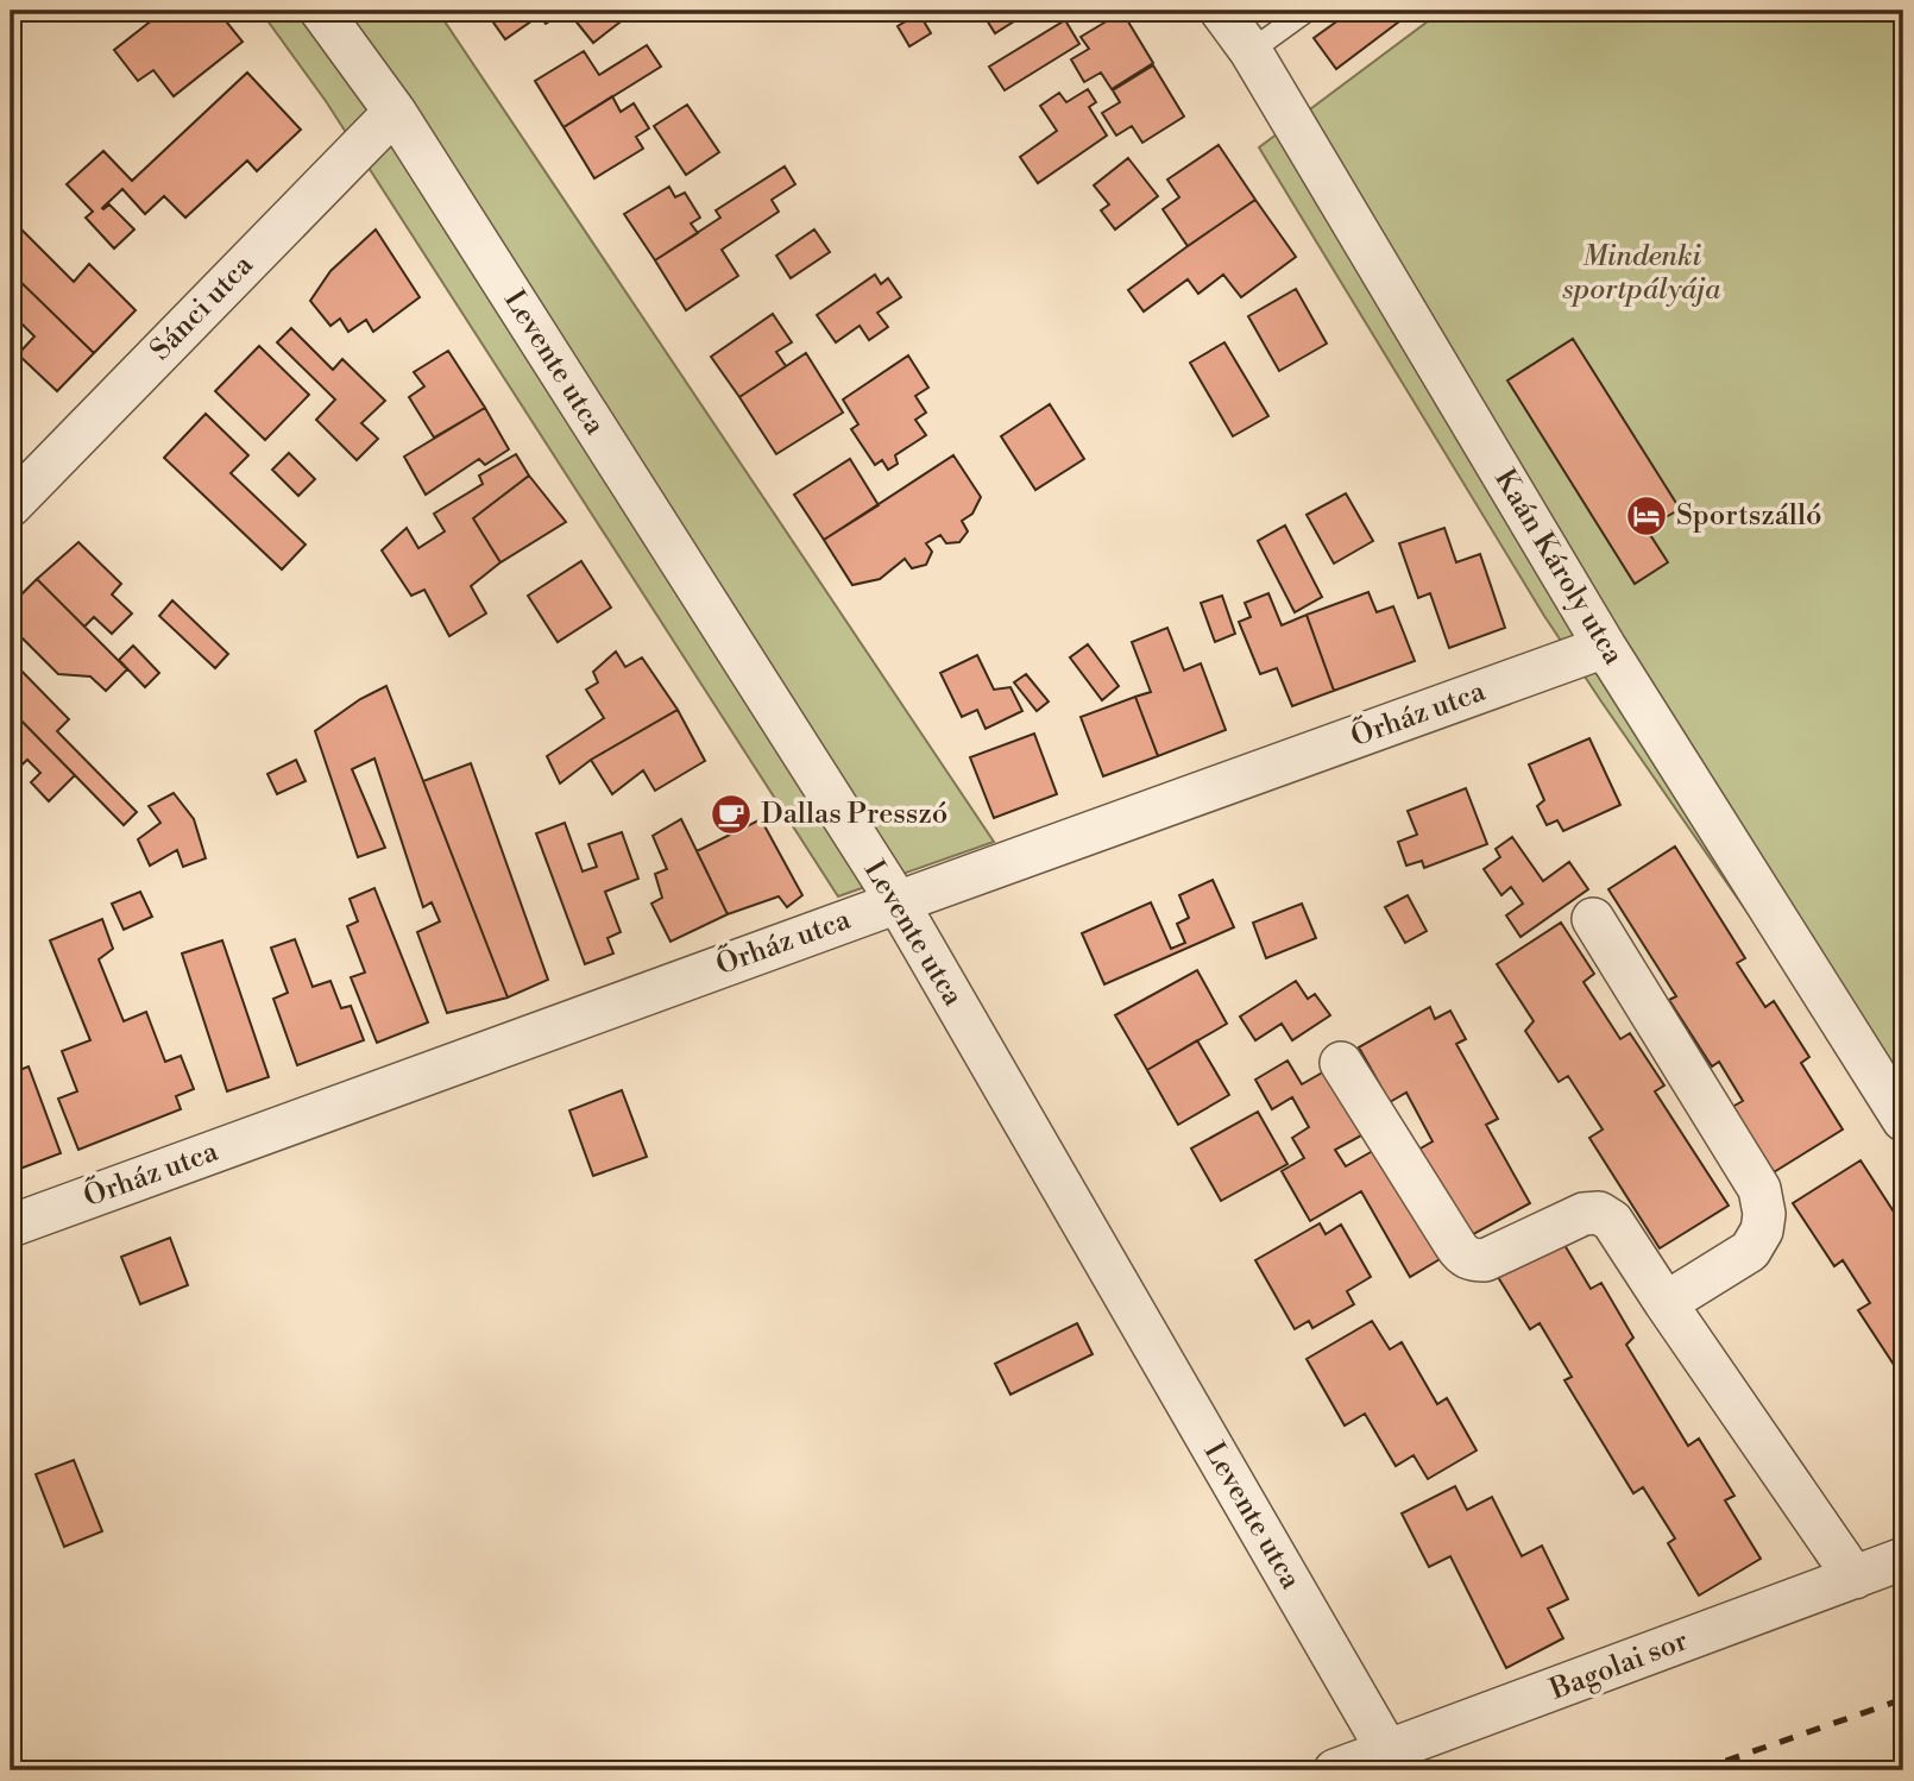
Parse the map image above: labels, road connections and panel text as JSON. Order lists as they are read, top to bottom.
{
  "streets": {
    "street": [
      "Sánci utca",
      "Levente utca",
      "Kaán Károly utca",
      "Őrház utca",
      "Bagolai sor"
    ]
  },
  "crossings": [
    ["Sánci utca", "Levente utca"],
    ["Levente utca", "Őrház utca"],
    ["Levente utca", "Bagolai sor"],
    ["Kaán Károly utca", "Őrház utca"]
  ],
  "parks": ["Mindenki sportpályája"],
  "places": {
    "hotel": ["Sportszálló"],
    "cafe": ["Dallas Presszó"]
  }
}
